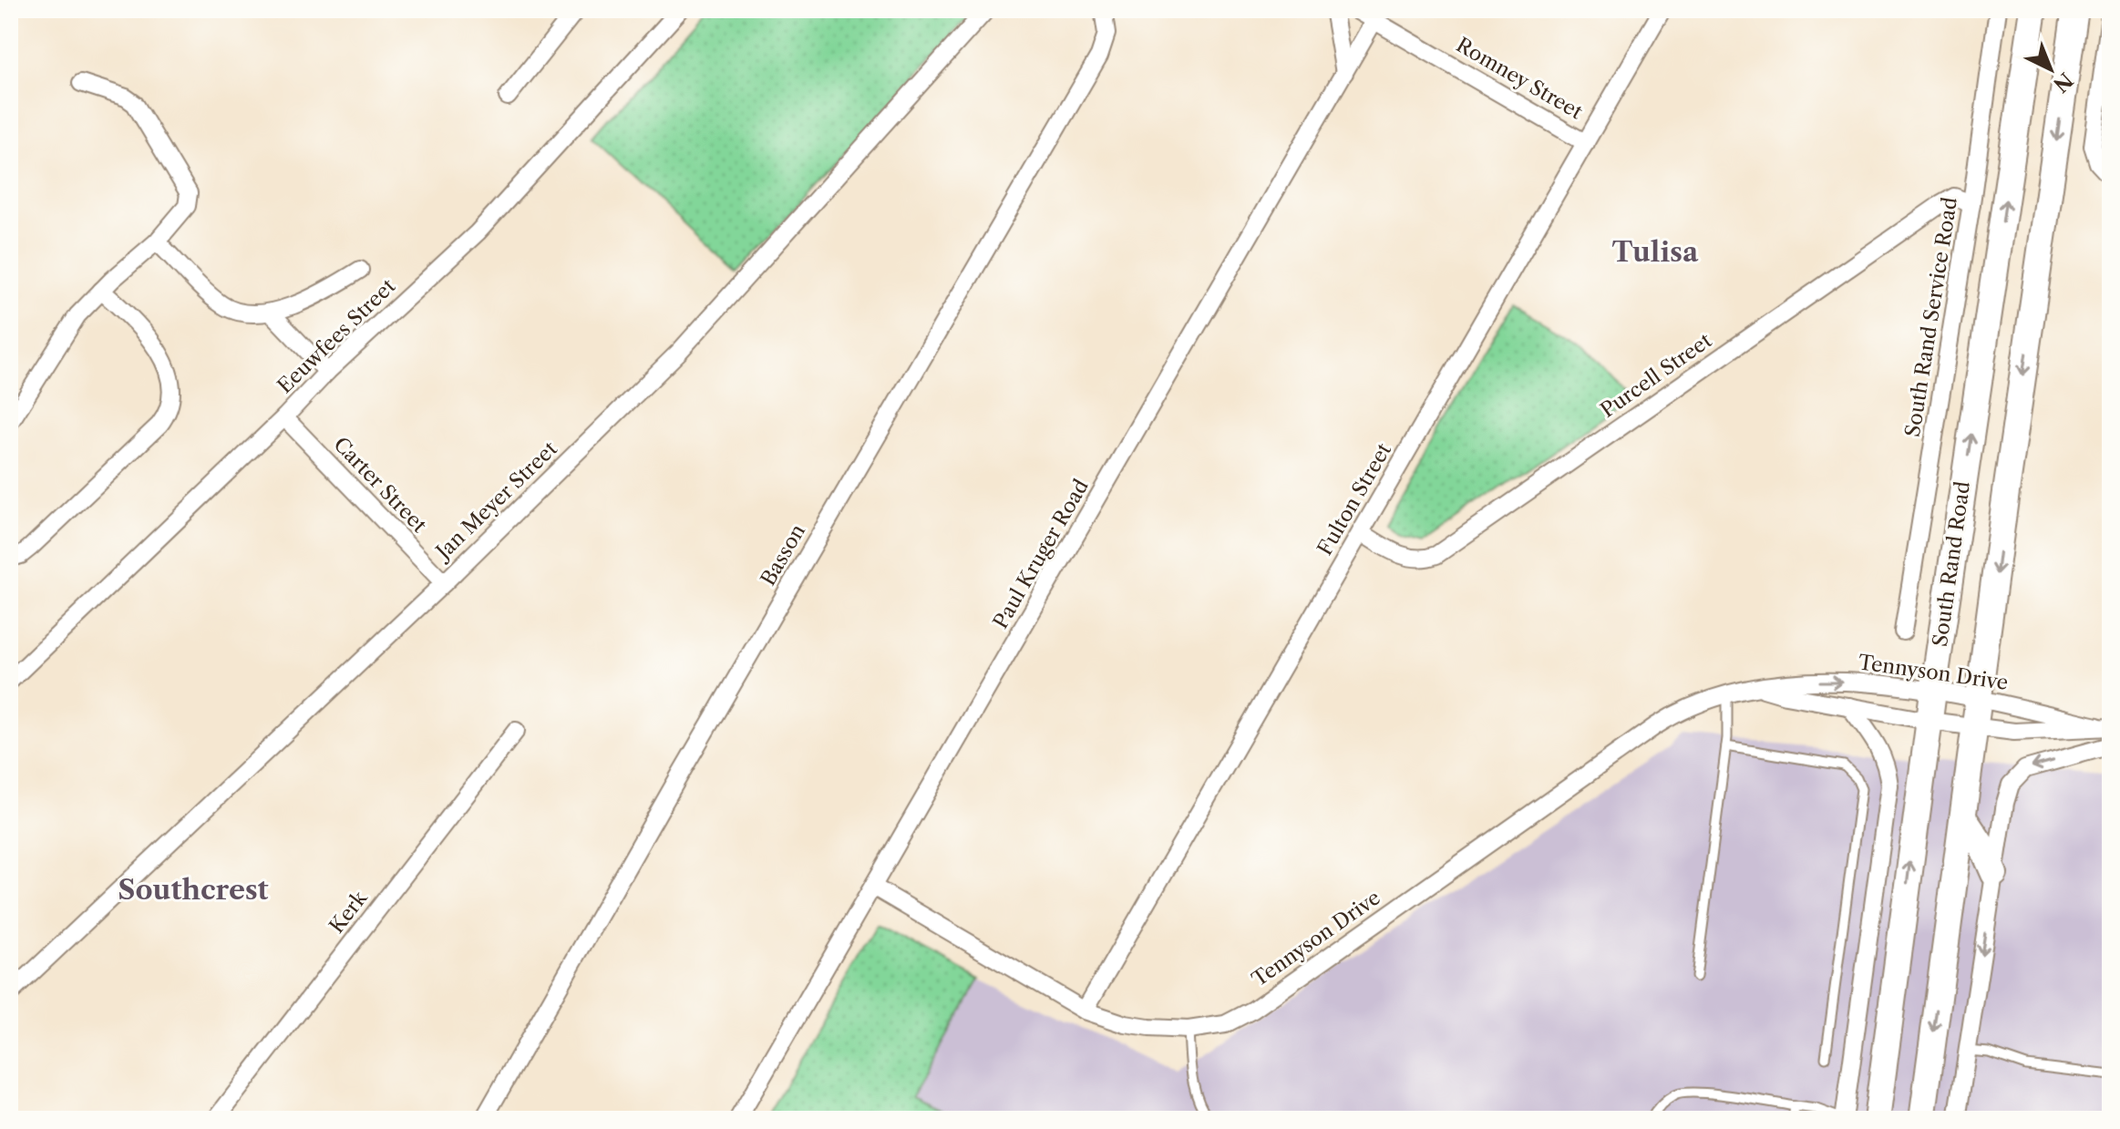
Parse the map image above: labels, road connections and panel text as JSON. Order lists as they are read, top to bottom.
{
  "streets": {
    "main road": ["South Rand Road"],
    "street": [
      "Romney Street",
      "South Rand Service Road",
      "Eeuwfees Street",
      "Purcell Street",
      "Carter Street",
      "Fulton Street",
      "Jan Meyer Street",
      "Paul Kruger Road",
      "Basson",
      "Tennyson Drive",
      "Kerk"
    ]
  },
  "crossings": [
    ["Romney Street", "Fulton Street"],
    ["Romney Street", "Paul Kruger Road"],
    ["South Rand Service Road", "Purcell Street"],
    ["Eeuwfees Street", "Carter Street"],
    ["Purcell Street", "Fulton Street"],
    ["Carter Street", "Jan Meyer Street"],
    ["Fulton Street", "Tennyson Drive"],
    ["Paul Kruger Road", "Tennyson Drive"],
    ["South Rand Road", "Tennyson Drive"]
  ],
  "districts": ["Tulisa", "Southcrest"],
  "north": "bottom right"
}
